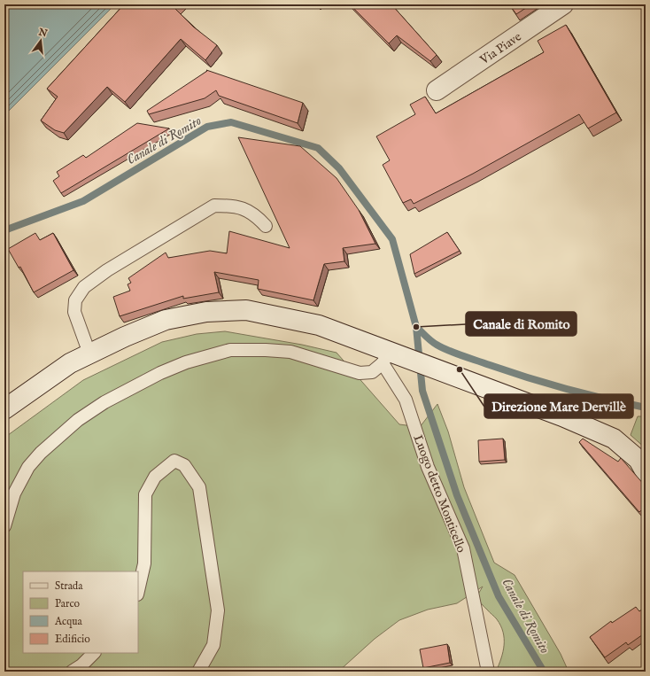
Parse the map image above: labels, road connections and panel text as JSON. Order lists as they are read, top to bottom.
{
  "streets": {
    "main road": ["Via Piave"],
    "lane": ["Luogo detto Monticello"]
  },
  "water": ["Canale di Romito"],
  "places": ["Canale di Romito", "Direzione Mare Dervillè"],
  "legend": [
    "Strada",
    "Parco",
    "Acqua",
    "Edificio"
  ],
  "north": "top"
}
